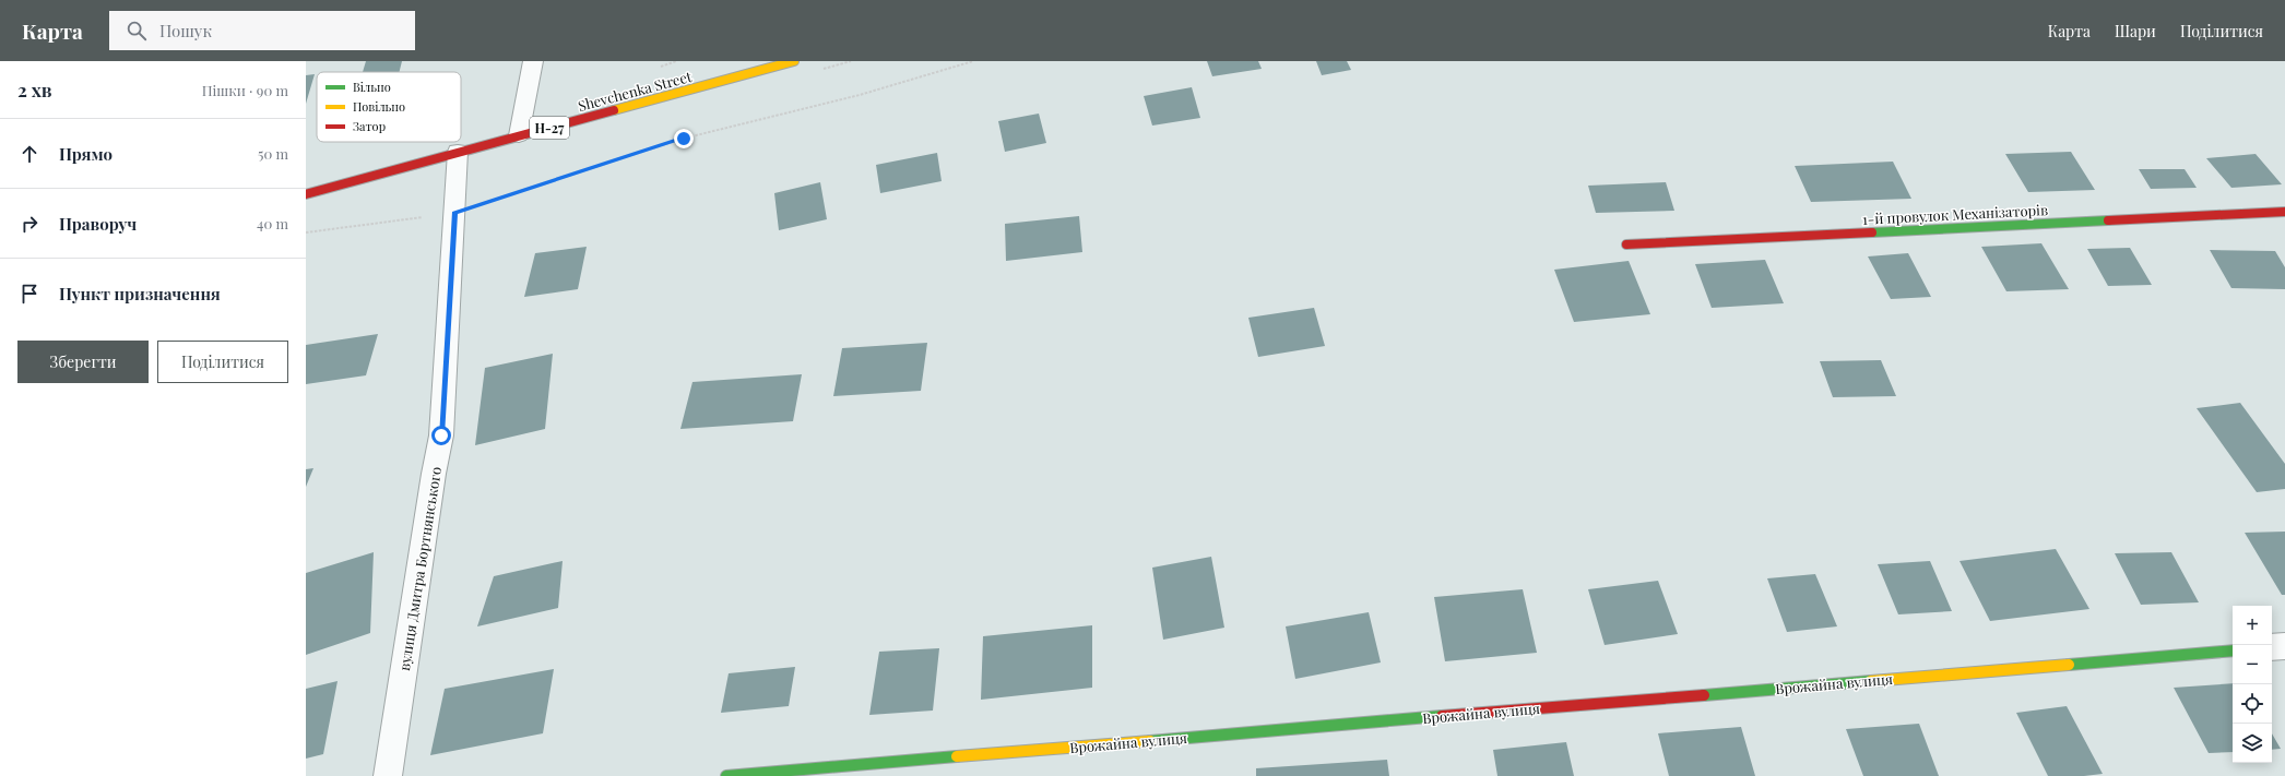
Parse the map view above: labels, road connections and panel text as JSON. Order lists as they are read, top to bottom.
{
  "streets": {
    "street": [
      "Shevchenka Street",
      "Н-27",
      "1-й провулок Механізаторів",
      "вулиця Дмитра Бортнянського",
      "Врожайна вулиця"
    ]
  },
  "crossings": [
    ["Shevchenka Street", "вулиця Дмитра Бортнянського"]
  ],
  "legend": ["Вільно", "Повільно", "Затор"],
  "page": {
    "header": "Карта",
    "search": "Пошук",
    "nav": ["Карта", "Шари", "Поділитися"],
    "heading": ["2 хв", "Пішки · 90 m"],
    "list": [
      ["Прямо", "50 m"],
      ["Праворуч", "40 m"],
      "Пункт призначення"
    ],
    "buttons": ["Зберегти", "Поділитися"],
    "map_buttons": ["+", "−"]
  }
}
